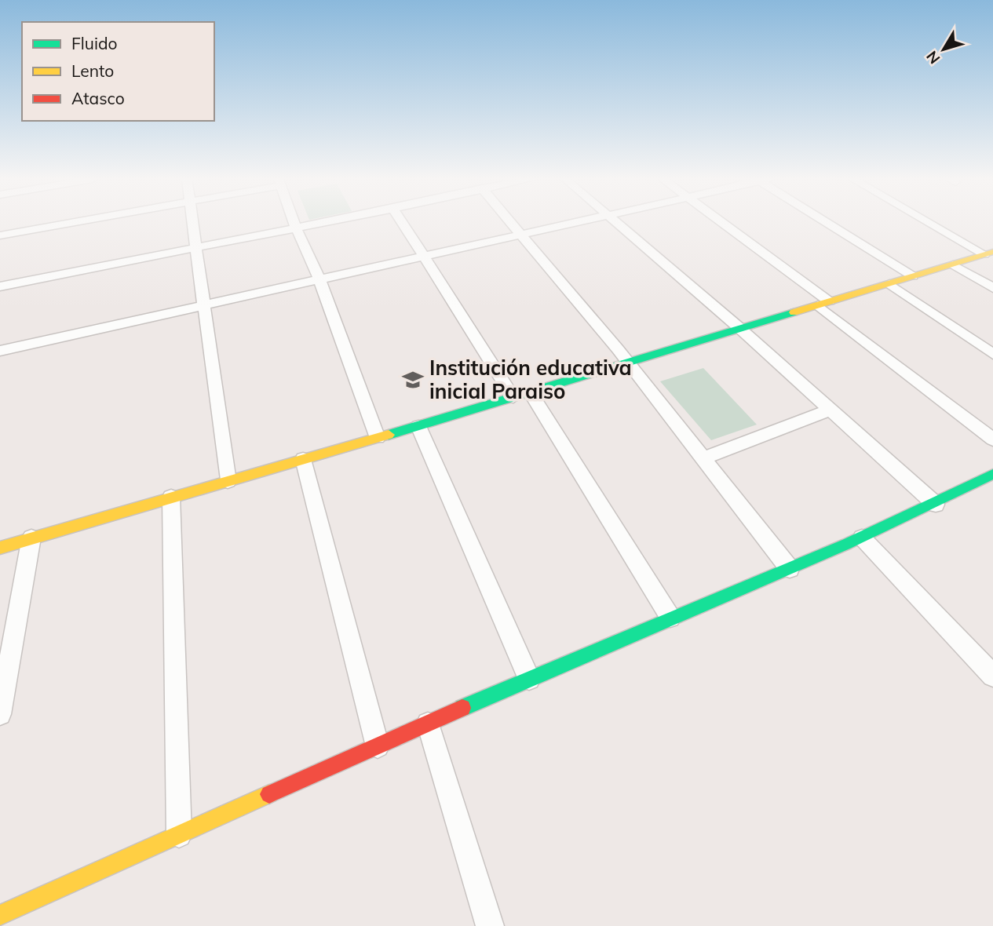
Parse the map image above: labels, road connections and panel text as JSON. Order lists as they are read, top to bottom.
{
  "places": {
    "school or university": ["Institución educativa inicial Paraiso"]
  },
  "legend": ["Fluido", "Lento", "Atasco"],
  "north": "bottom left"
}
